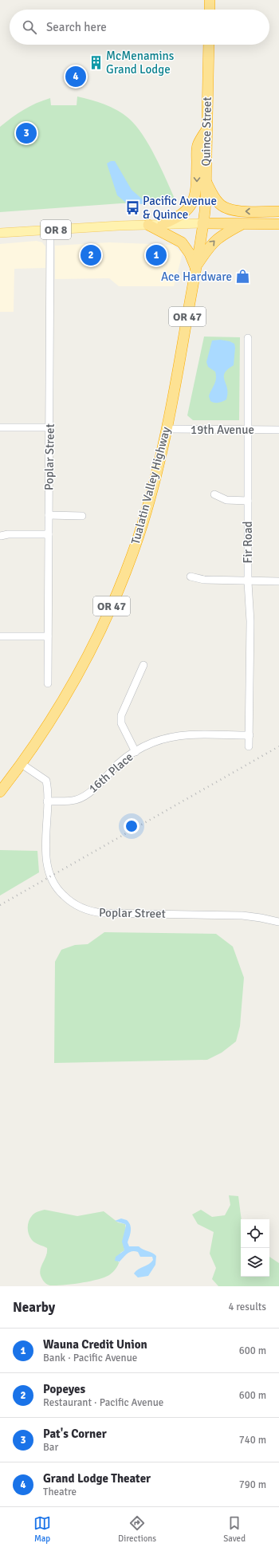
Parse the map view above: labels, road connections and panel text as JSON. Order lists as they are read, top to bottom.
{
  "streets": {
    "highway": [
      "Quince Street",
      "OR 8",
      "OR 47",
      "Tualatin Valley Highway"
    ],
    "street": [
      "19th Avenue",
      "Poplar Street",
      "Fir Road",
      "16th Place"
    ]
  },
  "crossings": [
    ["Quince Street", "OR 8"],
    ["Quince Street", "Tualatin Valley Highway"],
    ["OR 8", "Poplar Street"],
    ["OR 8", "Tualatin Valley Highway"],
    ["19th Avenue", "Tualatin Valley Highway"],
    ["19th Avenue", "Fir Road"],
    ["Poplar Street", "Tualatin Valley Highway"],
    ["Poplar Street", "16th Place"],
    ["Fir Road", "16th Place"]
  ],
  "places": {
    "building": ["McMenamins Grand Lodge"],
    "bus stop": ["Pacific Avenue & Quince"],
    "shop": ["Ace Hardware"]
  },
  "page": {
    "search": "Search here",
    "pins": [
      "4",
      "3",
      "1",
      "2"
    ],
    "heading": ["Nearby", "4 results"],
    "list": [
      {
        "mark": "1",
        "name": "Wauna Credit Union",
        "note": "Bank · Pacific Avenue",
        "value": "600 m"
      },
      {
        "mark": "2",
        "name": "Popeyes",
        "note": "Restaurant · Pacific Avenue",
        "value": "600 m"
      },
      {
        "mark": "3",
        "name": "Pat's Corner",
        "note": "Bar",
        "value": "740 m"
      },
      {
        "mark": "4",
        "name": "Grand Lodge Theater",
        "note": "Theatre",
        "value": "790 m"
      }
    ],
    "nav": ["Map", "Directions", "Saved"]
  }
}
